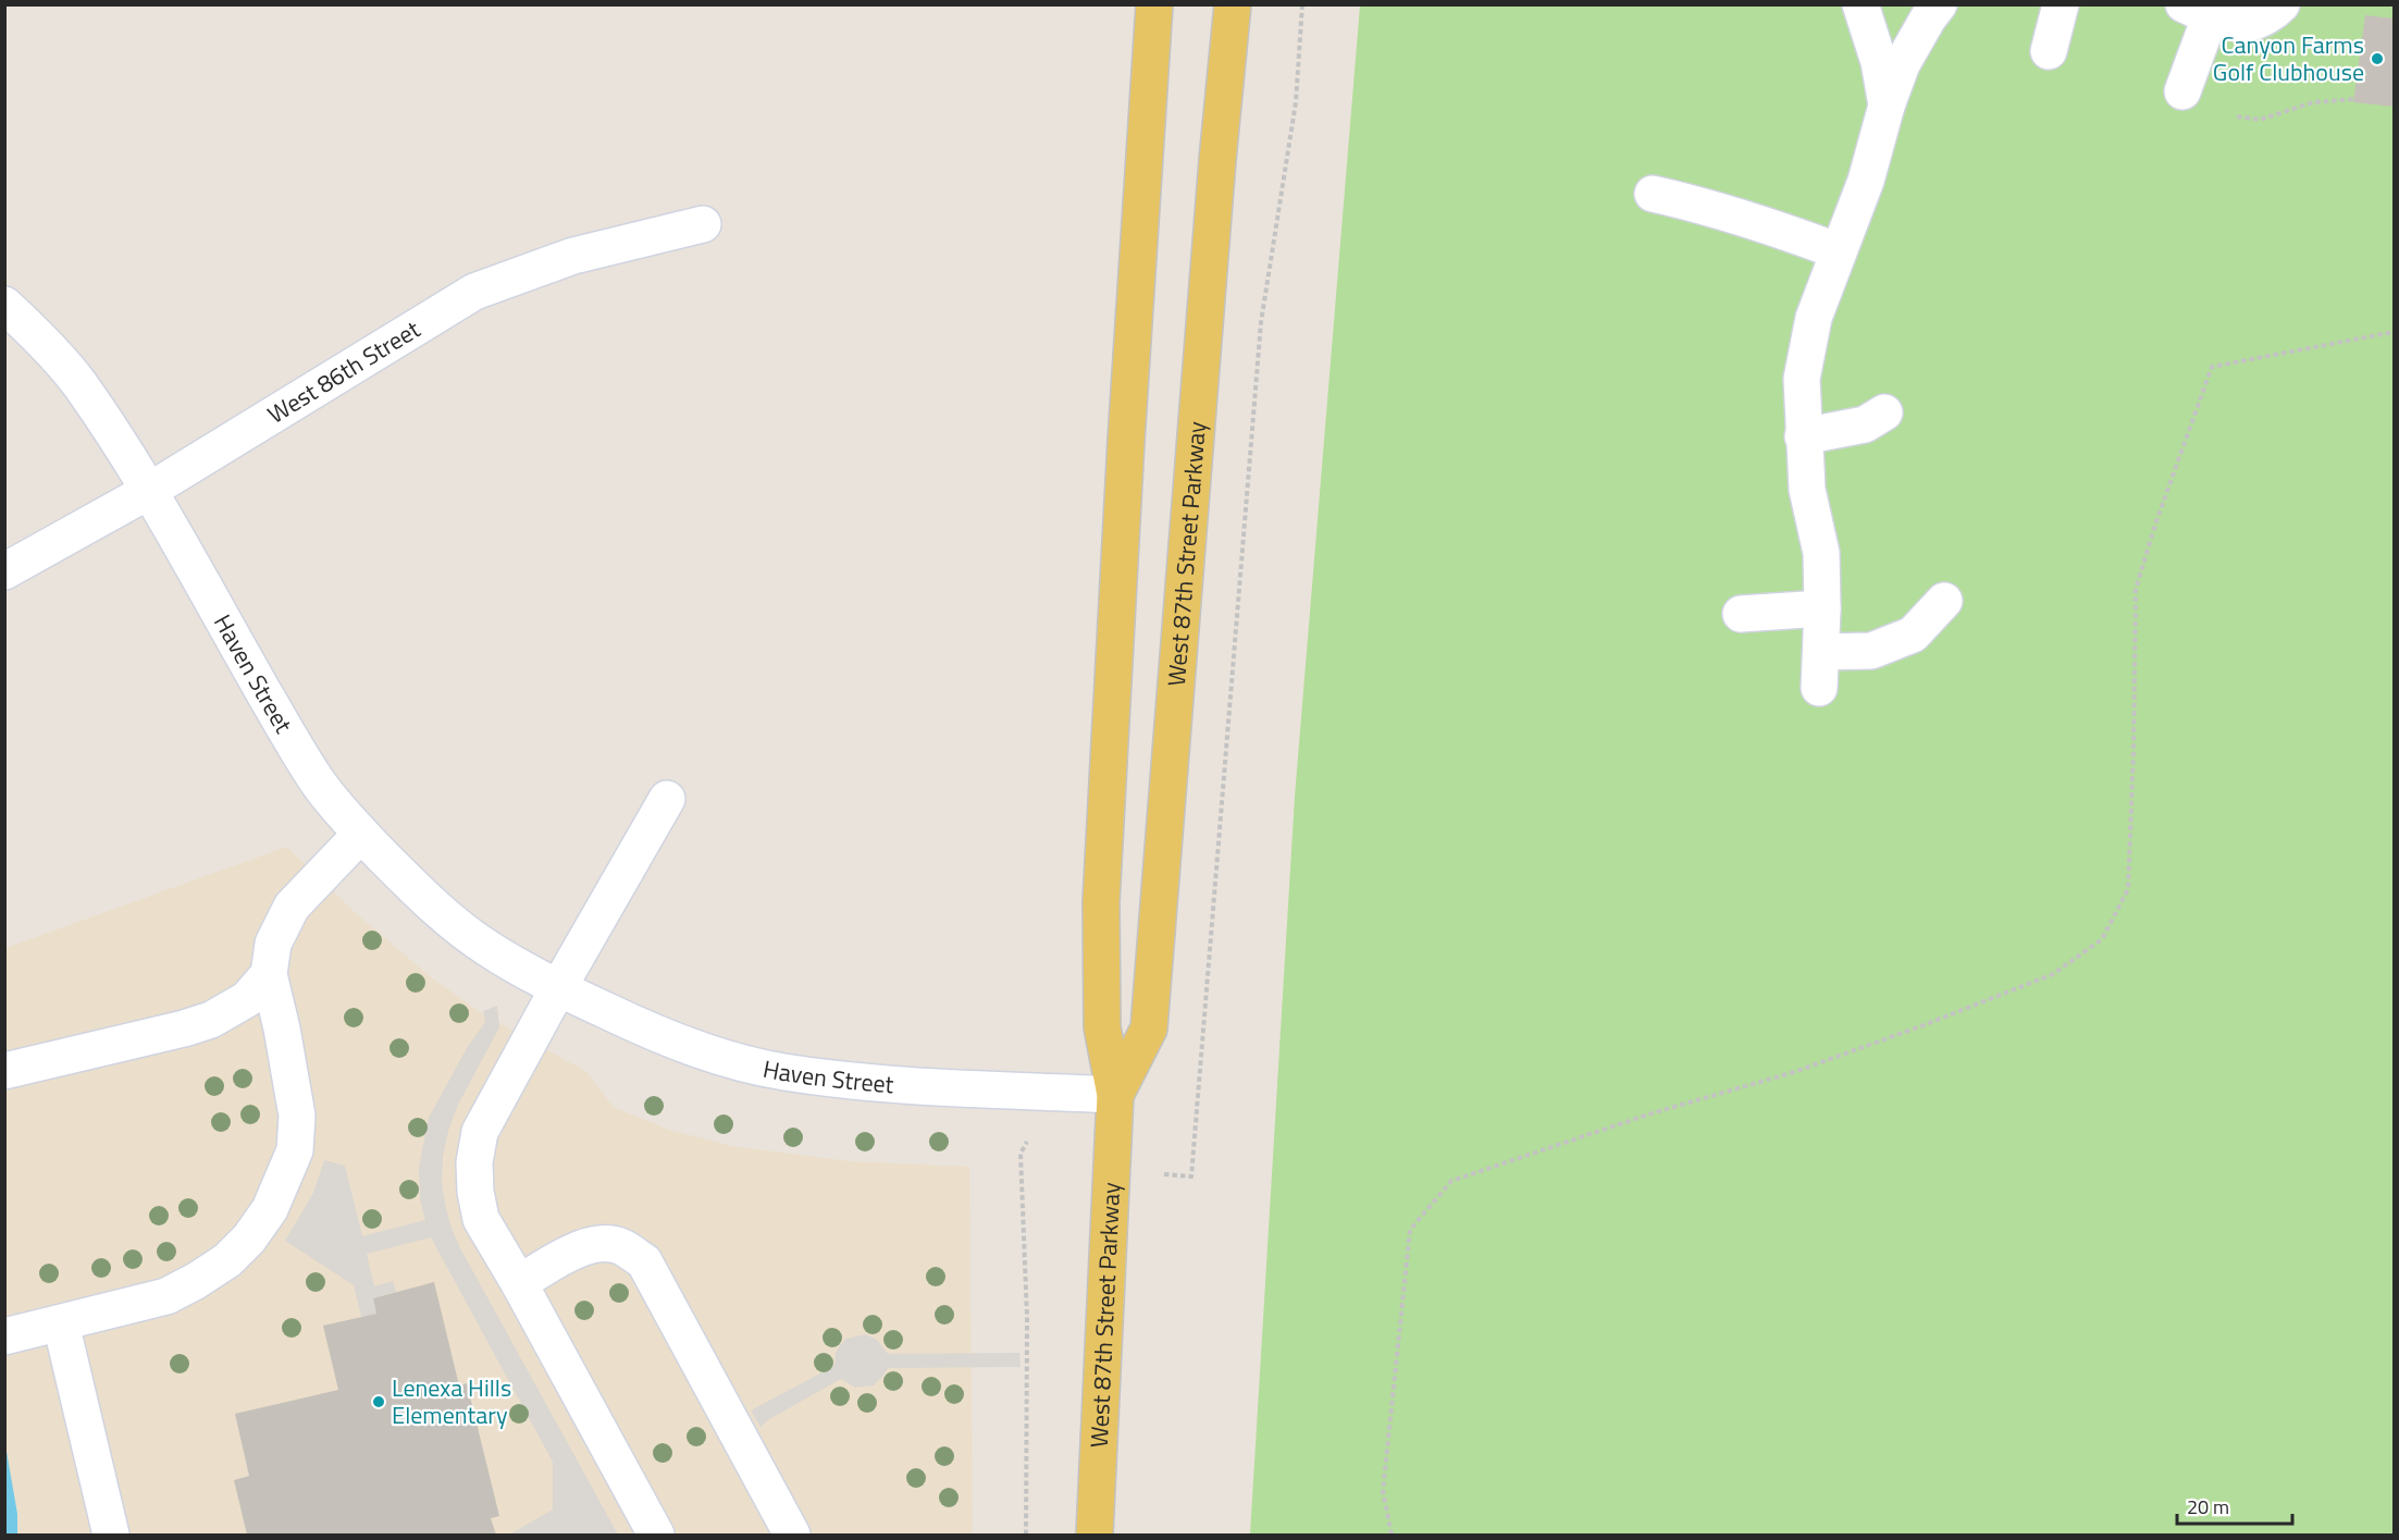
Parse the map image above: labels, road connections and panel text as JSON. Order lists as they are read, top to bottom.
{
  "streets": {
    "main road": ["West 87th Street Parkway"],
    "street": ["West 86th Street", "Haven Street"]
  },
  "crossings": [
    ["West 86th Street", "Haven Street"],
    ["West 87th Street Parkway", "Haven Street"]
  ],
  "places": ["Canyon Farms Golf Clubhouse", "Lenexa Hills Elementary"],
  "scale_bar": "20 m"
}
